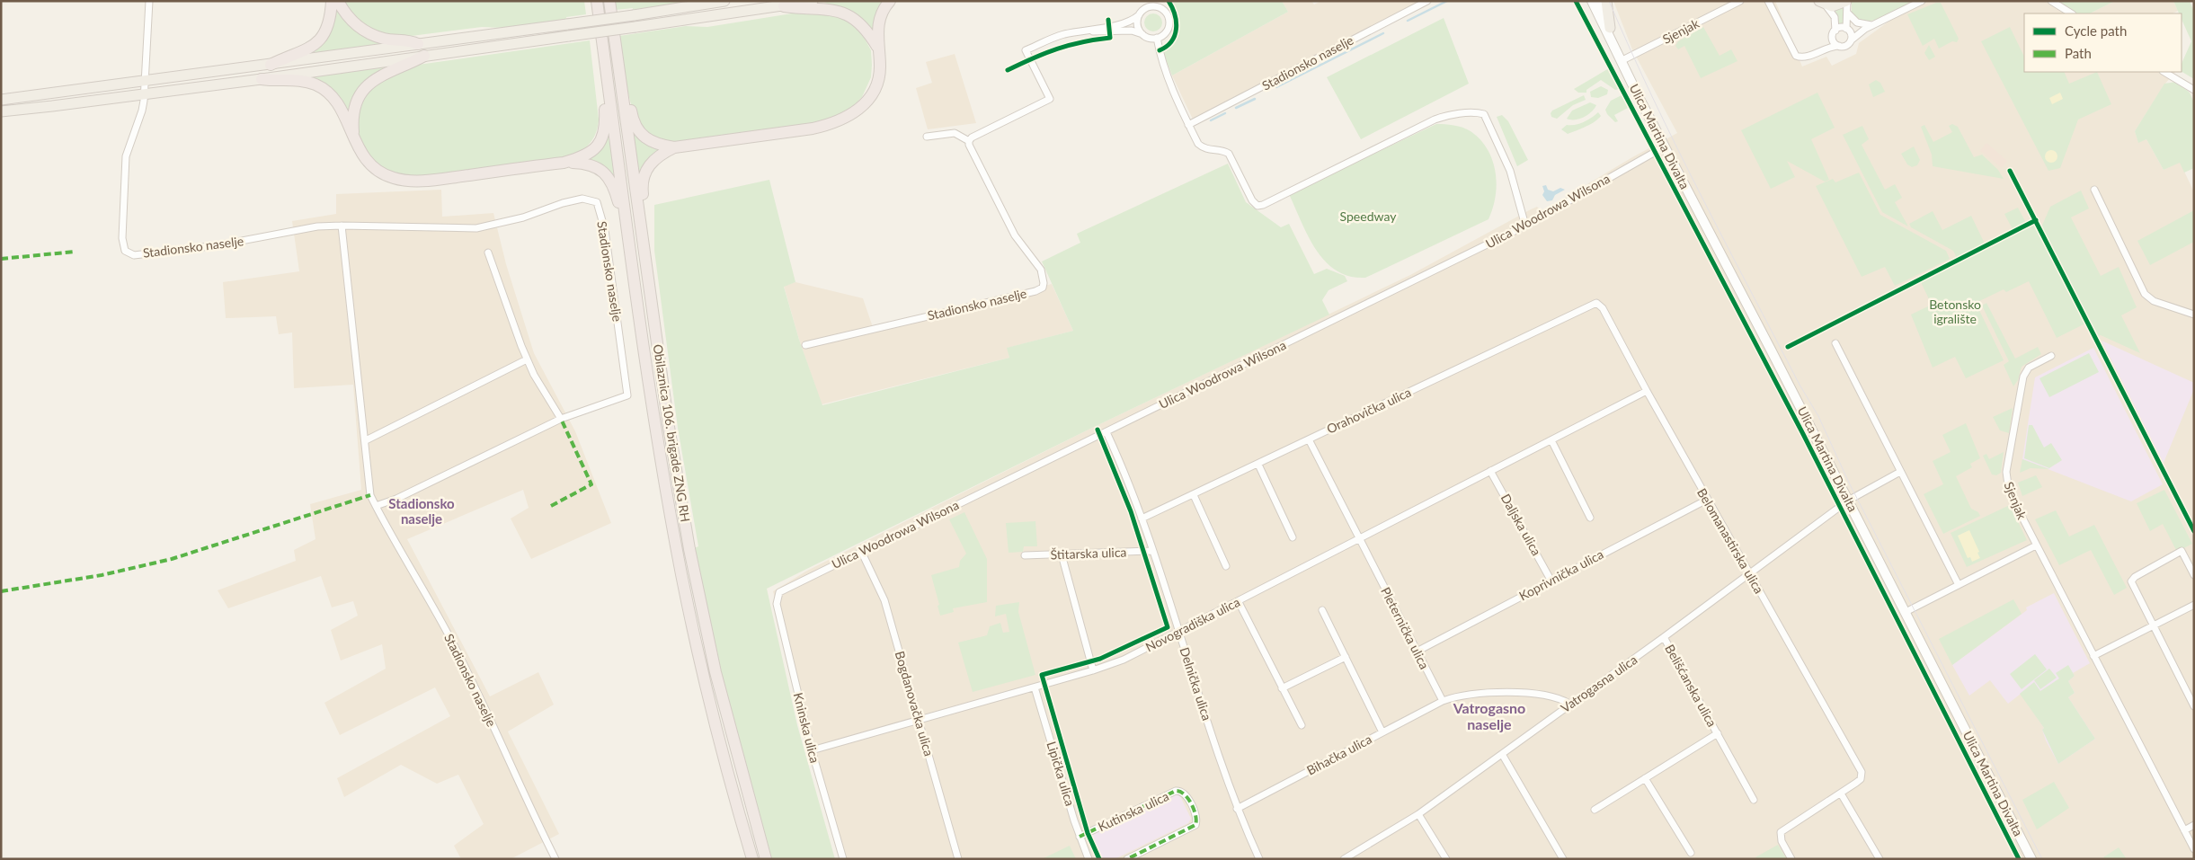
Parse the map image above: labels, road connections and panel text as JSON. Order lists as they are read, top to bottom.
{
  "streets": {
    "highway": ["Obilaznica 106. brigade ZNG RH"],
    "street": [
      "Sjenjak",
      "Stadionsko naselje",
      "Ulica Martina Divalta",
      "Ulica Woodrowa Wilsona",
      "Orahovička ulica",
      "Daljska ulica",
      "Belomanastirska ulica",
      "Štitarska ulica",
      "Koprivnička ulica",
      "Novogradiška ulica",
      "Pleternička ulica",
      "Delnička ulica",
      "Vatrogasna ulica",
      "Belišćanska ulica",
      "Bogdanovačka ulica",
      "Kninska ulica",
      "Bihačka ulica",
      "Lipička ulica",
      "Kutinska ulica"
    ]
  },
  "crossings": [
    ["Sjenjak", "Ulica Martina Divalta"],
    ["Ulica Martina Divalta", "Ulica Woodrowa Wilsona"],
    ["Ulica Martina Divalta", "Vatrogasna ulica"],
    ["Ulica Woodrowa Wilsona", "Delnička ulica"],
    ["Ulica Woodrowa Wilsona", "Bogdanovačka ulica"],
    ["Ulica Woodrowa Wilsona", "Kninska ulica"],
    ["Orahovička ulica", "Belomanastirska ulica"],
    ["Orahovička ulica", "Pleternička ulica"],
    ["Orahovička ulica", "Delnička ulica"],
    ["Daljska ulica", "Koprivnička ulica"],
    ["Daljska ulica", "Novogradiška ulica"],
    ["Belomanastirska ulica", "Koprivnička ulica"],
    ["Belomanastirska ulica", "Novogradiška ulica"],
    ["Belomanastirska ulica", "Vatrogasna ulica"],
    ["Štitarska ulica", "Delnička ulica"],
    ["Koprivnička ulica", "Pleternička ulica"],
    ["Novogradiška ulica", "Pleternička ulica"],
    ["Novogradiška ulica", "Delnička ulica"],
    ["Novogradiška ulica", "Bogdanovačka ulica"],
    ["Novogradiška ulica", "Kninska ulica"],
    ["Novogradiška ulica", "Lipička ulica"],
    ["Pleternička ulica", "Bihačka ulica"],
    ["Delnička ulica", "Bihačka ulica"],
    ["Vatrogasna ulica", "Belišćanska ulica"],
    ["Lipička ulica", "Kutinska ulica"]
  ],
  "districts": ["Stadionsko naselje", "Vatrogasno naselje"],
  "parks": ["Speedway", "Betonsko igralište"],
  "legend": ["Cycle path", "Path"]
}
